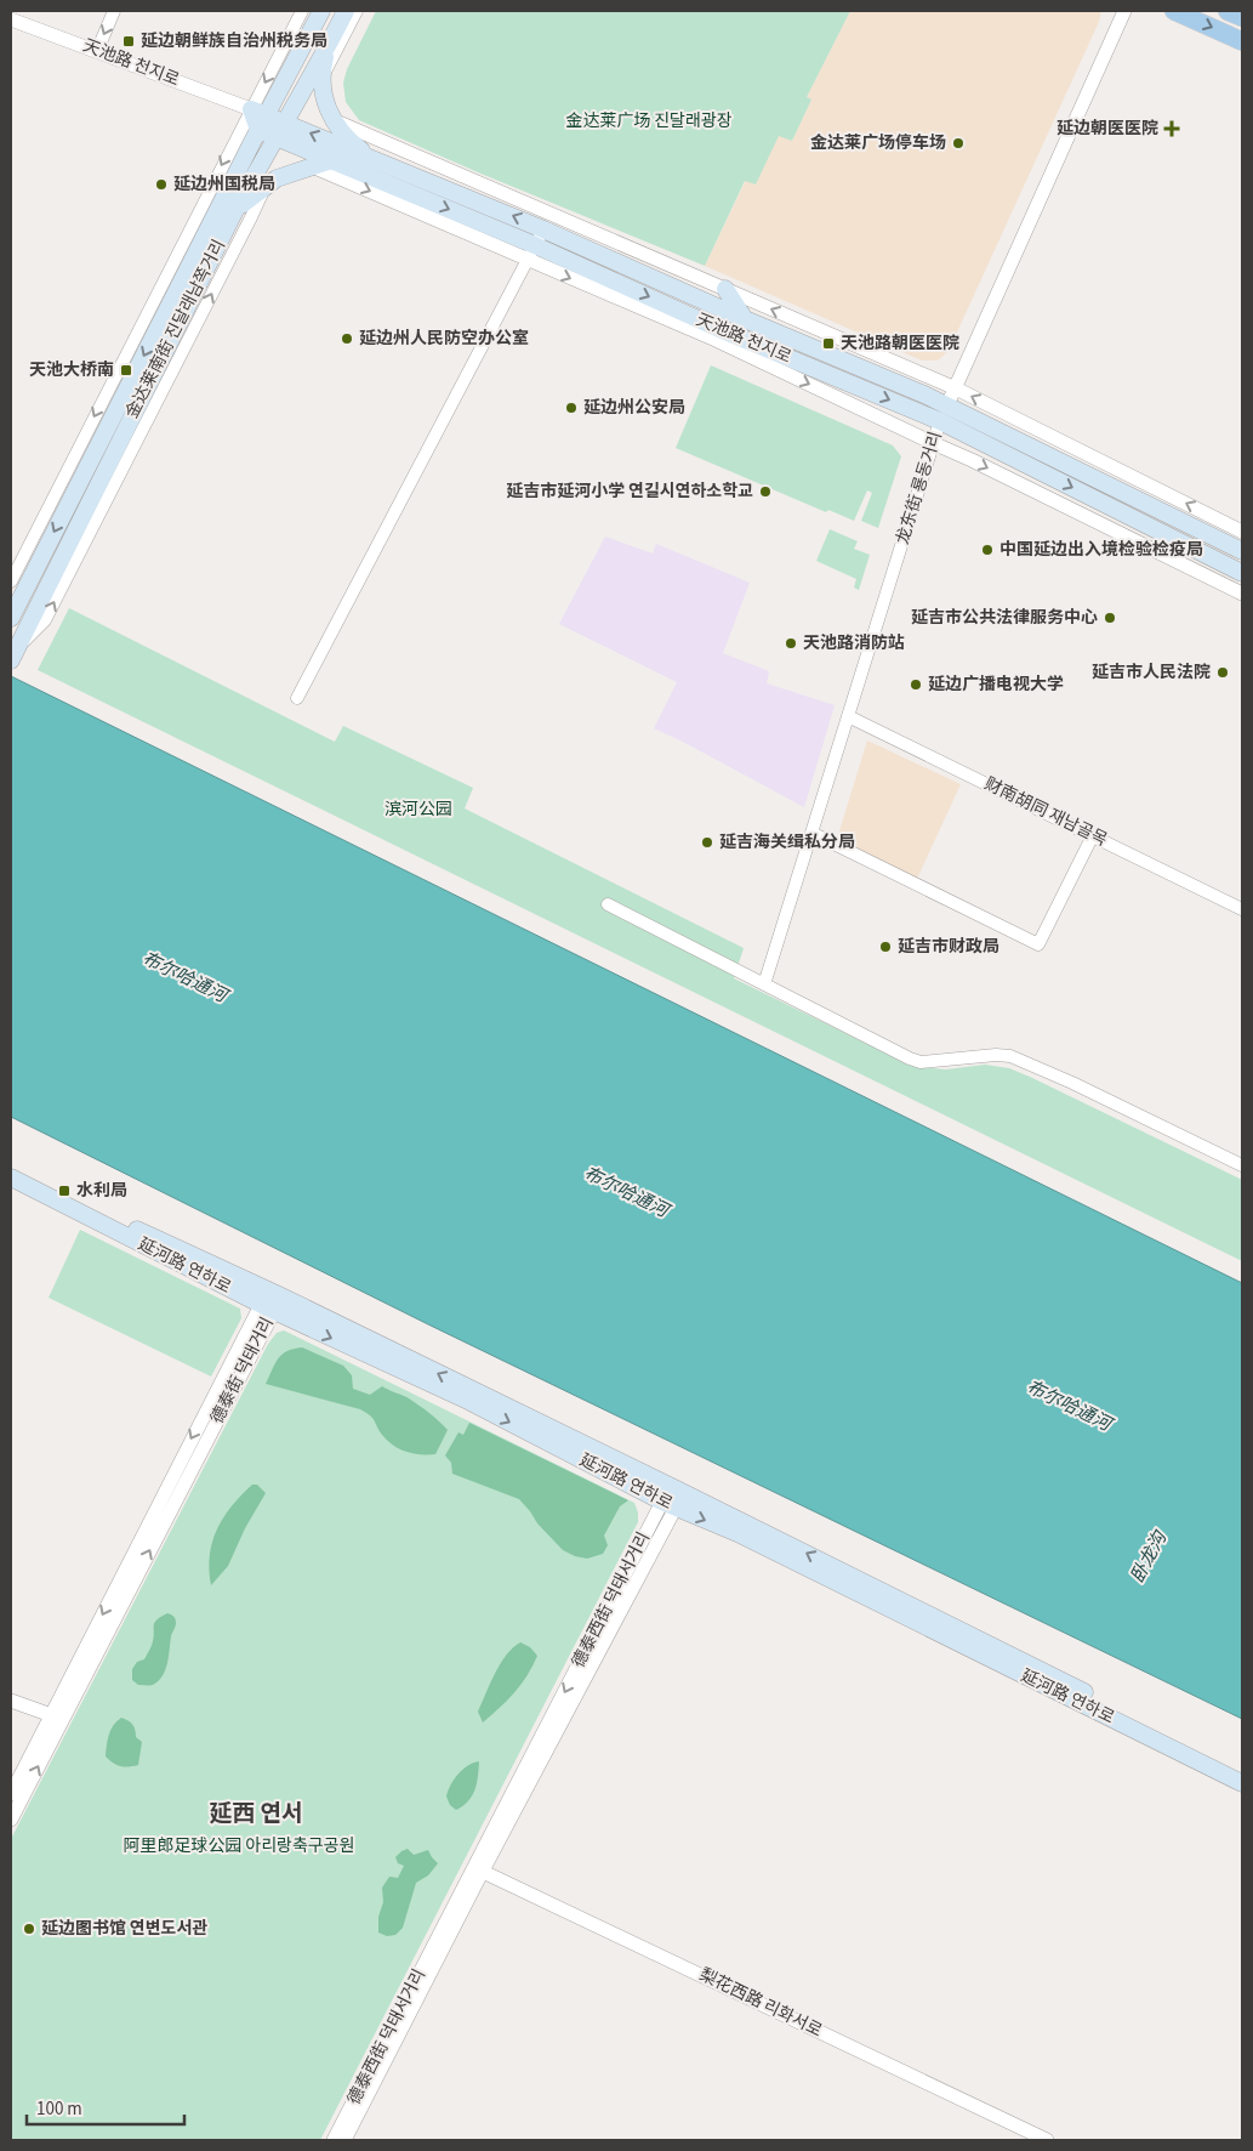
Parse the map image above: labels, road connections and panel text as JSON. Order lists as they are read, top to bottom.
{
  "streets": {
    "main road": ["天池路 천지로", "金达莱南街 진달래남쪽거리", "延河路 연하로"],
    "street": [
      "龙东街 룡동거리",
      "财南胡同 재남골목",
      "德泰街 덕태거리",
      "德泰西街 덕태서거리",
      "梨花西路 리화서로"
    ]
  },
  "crossings": [
    ["天池路 천지로", "金达莱南街 진달래남쪽거리"],
    ["天池路 천지로", "龙东街 룡동거리"],
    ["龙东街 룡동거리", "财南胡同 재남골목"],
    ["延河路 연하로", "德泰街 덕태거리"],
    ["延河路 연하로", "德泰西街 덕태서거리"],
    ["德泰西街 덕태서거리", "梨花西路 리화서로"]
  ],
  "districts": ["延西 연서"],
  "water": ["布尔哈通河", "卧龙沟"],
  "parks": ["金达莱广场 진달래광장", "滨河公园", "阿里郎足球公园 아리랑축구공원"],
  "places": {
    "transit": [
      "延边朝鲜族自治州税务局",
      "天池路朝医医院",
      "天池大桥南",
      "水利局"
    ],
    "health": ["延边朝医医院"],
    "other": [
      "金达莱广场停车场",
      "延边州国税局",
      "延边州人民防空办公室",
      "延边州公安局",
      "延吉市延河小学 연길시연하소학교",
      "中国延边出入境检验检疫局",
      "延吉市公共法律服务中心",
      "天池路消防站",
      "延吉市人民法院",
      "延边广播电视大学",
      "延吉海关缉私分局",
      "延吉市财政局",
      "延边图书馆 연변도서관"
    ]
  },
  "scale_bar": "100 m"
}
